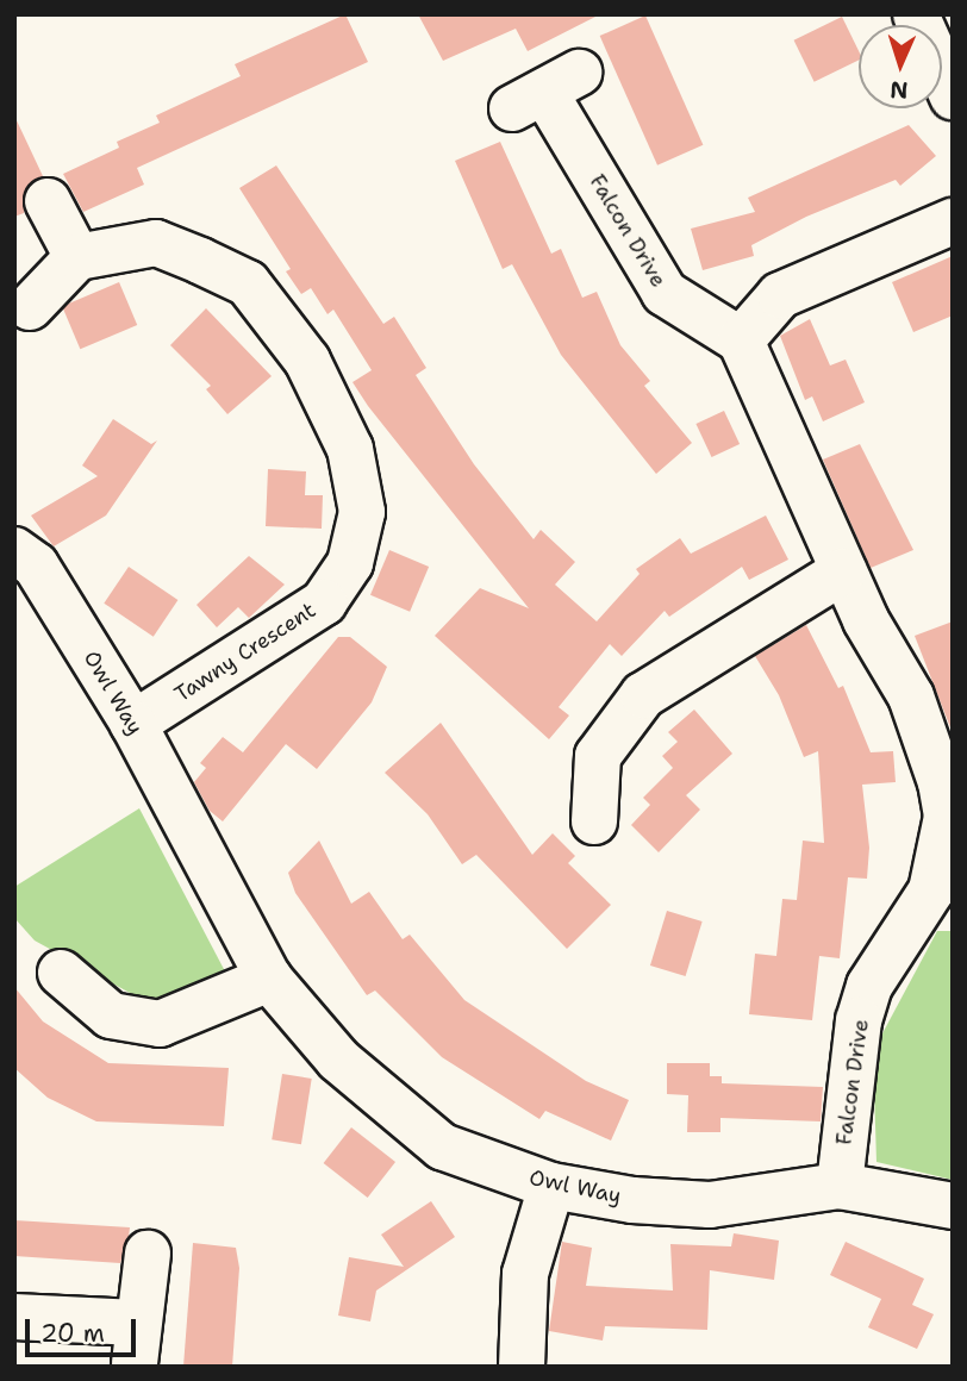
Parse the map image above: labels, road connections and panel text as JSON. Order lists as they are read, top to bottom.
{
  "streets": {
    "street": ["Falcon Drive", "Tawny Crescent", "Owl Way"]
  },
  "crossings": [
    ["Falcon Drive", "Owl Way"],
    ["Tawny Crescent", "Owl Way"]
  ],
  "scale_bar": "20 m",
  "north": "bottom"
}
